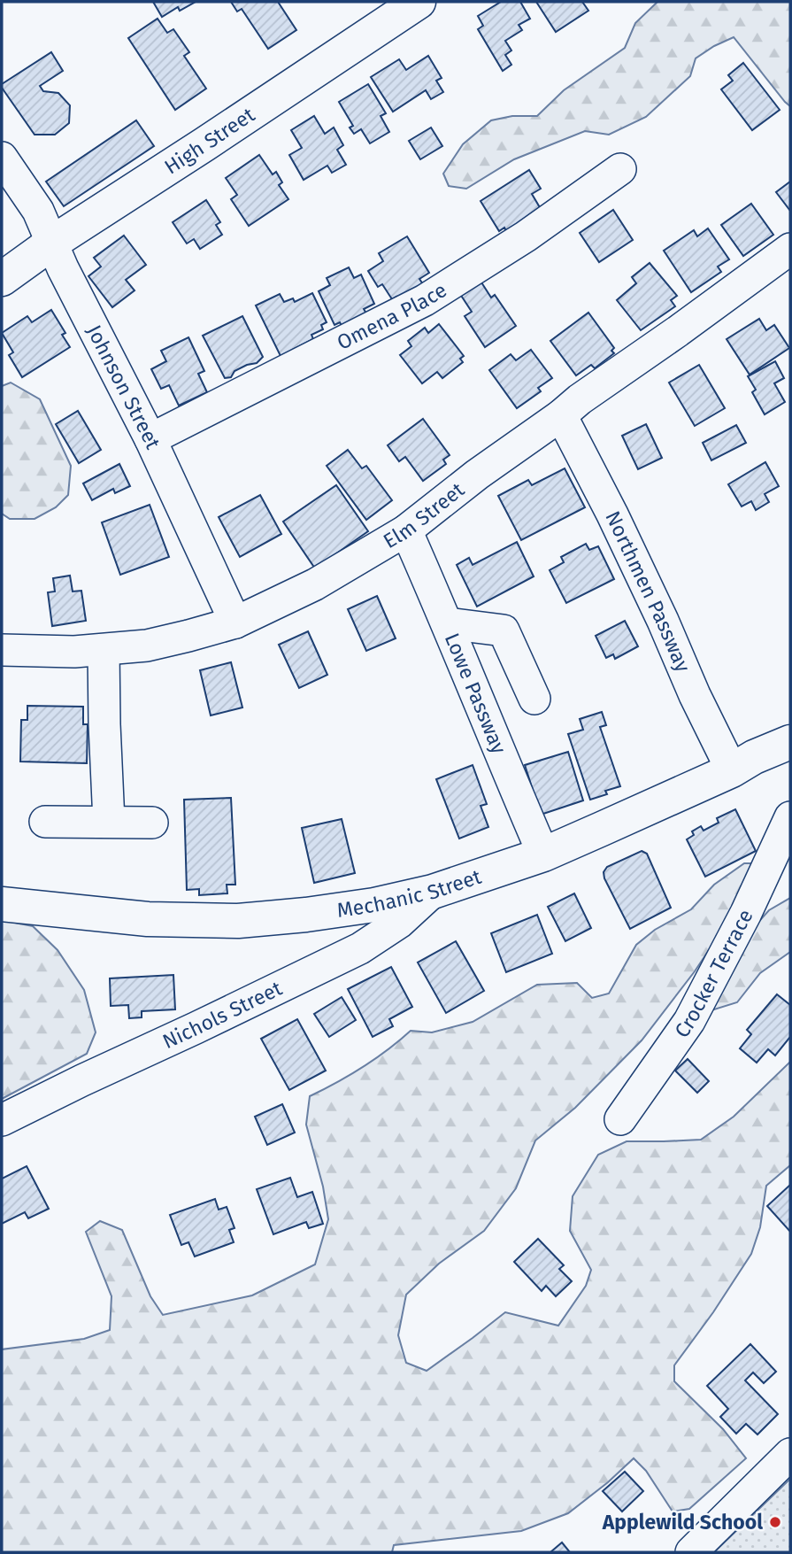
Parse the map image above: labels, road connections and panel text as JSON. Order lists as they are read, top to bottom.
{
  "streets": {
    "main road": ["High Street", "Mechanic Street"],
    "street": [
      "Omena Place",
      "Johnson Street",
      "Elm Street",
      "Northmen Passway",
      "Lowe Passway",
      "Crocker Terrace",
      "Nichols Street"
    ]
  },
  "crossings": [
    ["High Street", "Johnson Street"],
    ["Omena Place", "Johnson Street"],
    ["Johnson Street", "Elm Street"],
    ["Elm Street", "Northmen Passway"],
    ["Elm Street", "Lowe Passway"],
    ["Northmen Passway", "Mechanic Street"],
    ["Lowe Passway", "Mechanic Street"],
    ["Mechanic Street", "Nichols Street"]
  ],
  "places": ["Applewild School"]
}
